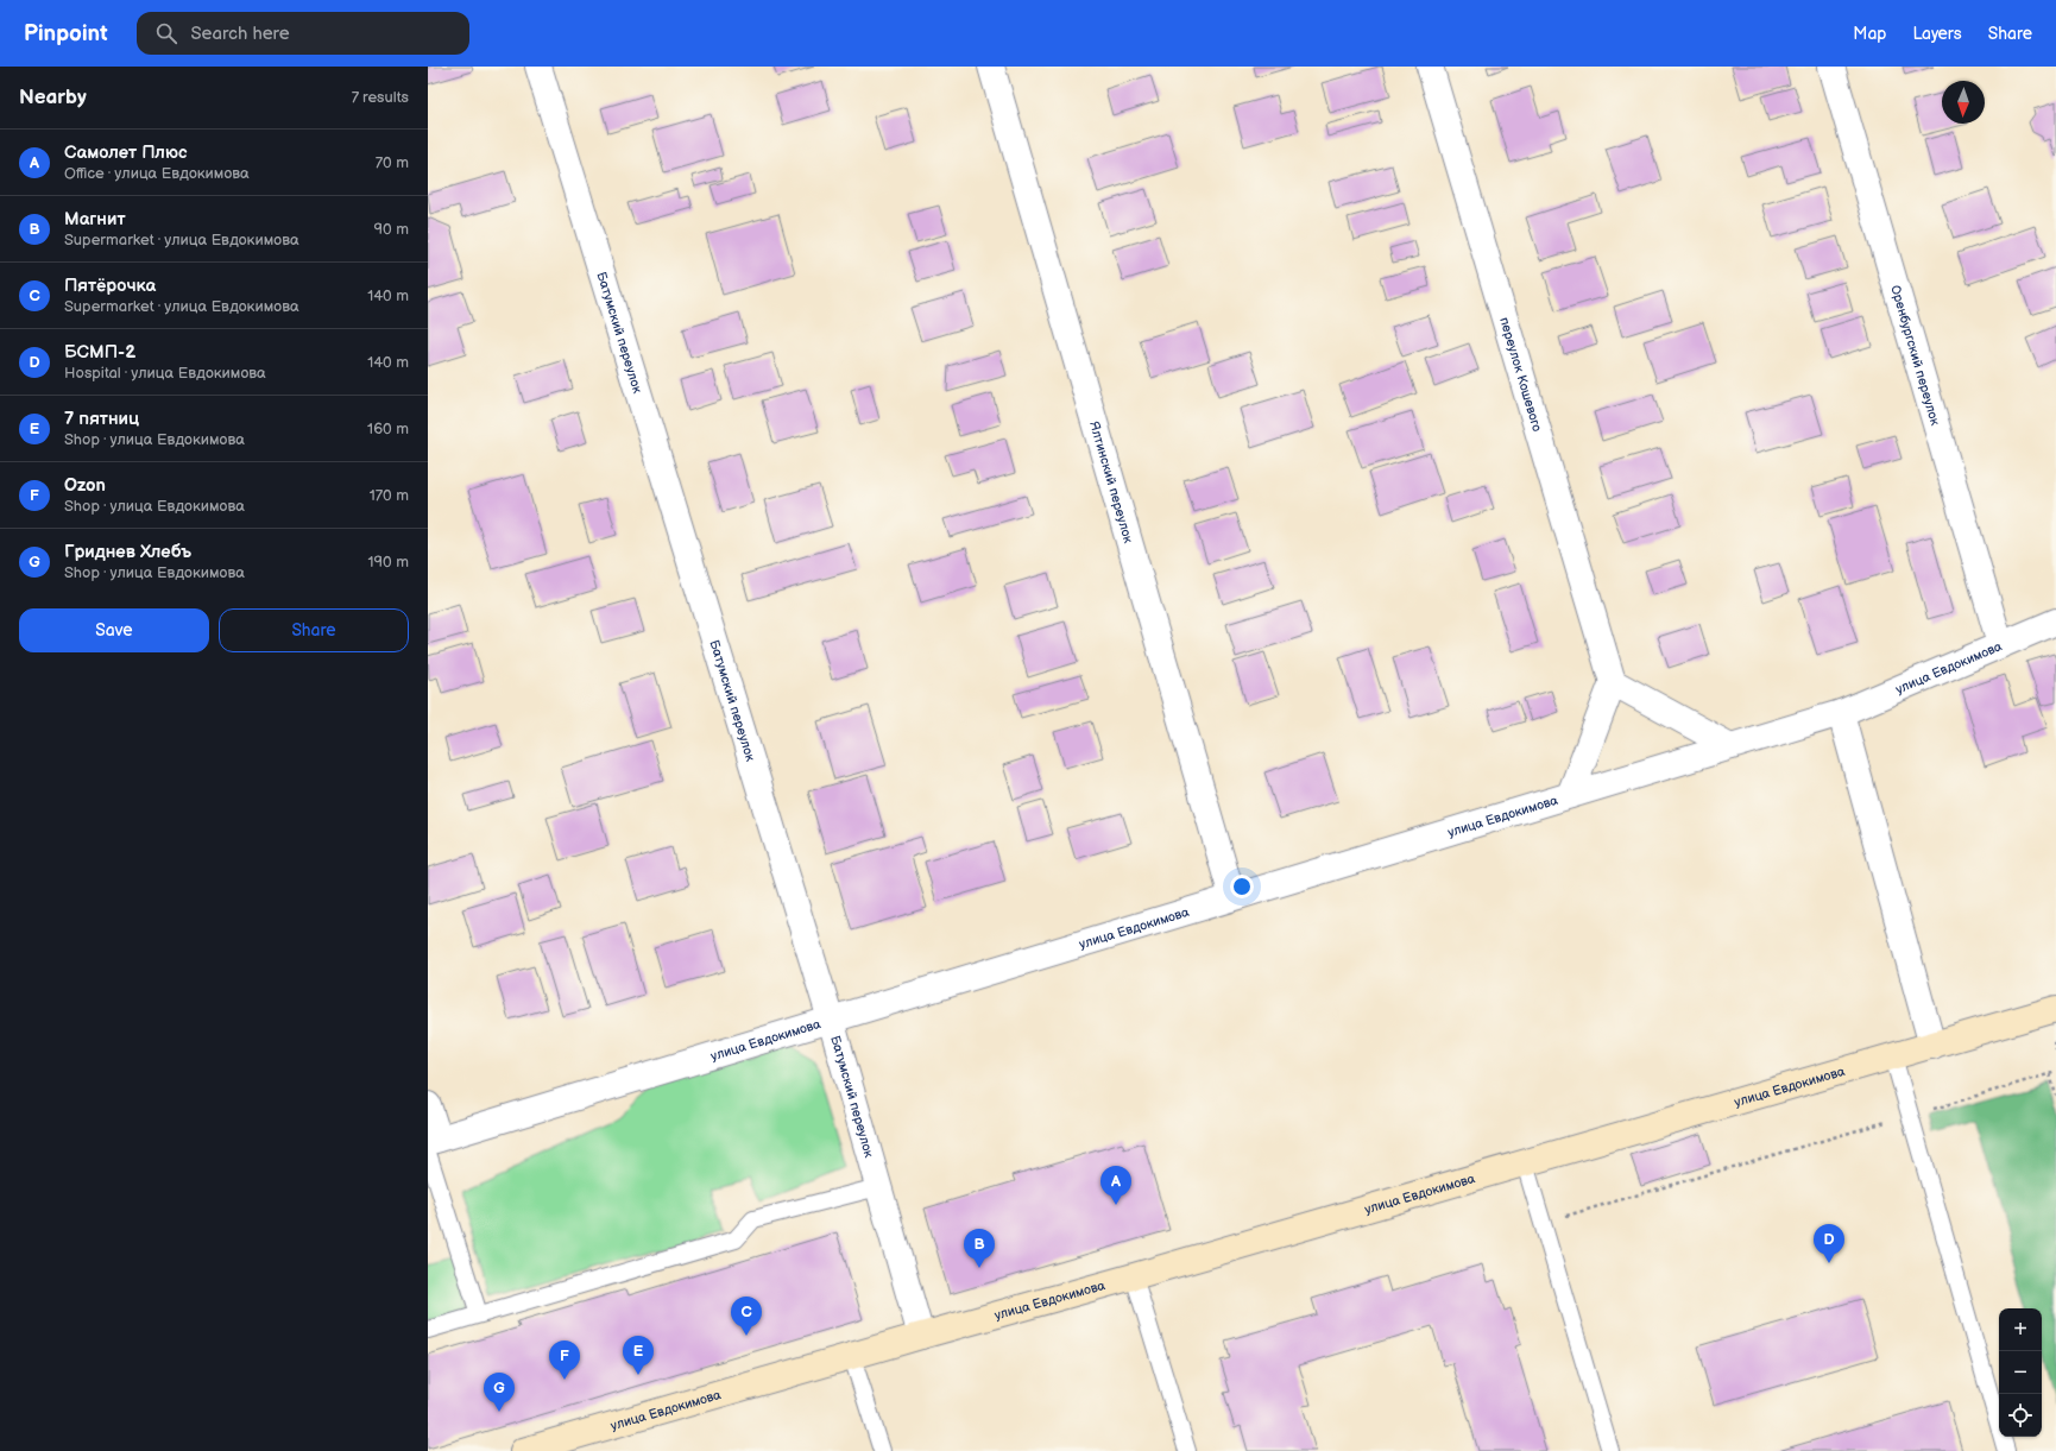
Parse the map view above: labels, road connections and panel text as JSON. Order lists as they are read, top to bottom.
{
  "streets": {
    "main road": ["улица Евдокимова"],
    "street": [
      "Батумский переулок",
      "Оренбургский переулок",
      "переулок Кошевого",
      "Ялтинский переулок"
    ]
  },
  "crossings": [
    ["Батумский переулок", "улица Евдокимова"],
    ["Оренбургский переулок", "улица Евдокимова"],
    ["Ялтинский переулок", "улица Евдокимова"]
  ],
  "north": "bottom",
  "page": {
    "header": "Pinpoint",
    "search": "Search here",
    "nav": ["Map", "Layers", "Share"],
    "heading": ["Nearby", "7 results"],
    "list": [
      {
        "mark": "A",
        "name": "Самолет Плюс",
        "note": "Office · улица Евдокимова",
        "value": "70 m"
      },
      {
        "mark": "B",
        "name": "Магнит",
        "note": "Supermarket · улица Евдокимова",
        "value": "90 m"
      },
      {
        "mark": "C",
        "name": "Пятёрочка",
        "note": "Supermarket · улица Евдокимова",
        "value": "140 m"
      },
      {
        "mark": "D",
        "name": "БСМП-2",
        "note": "Hospital · улица Евдокимова",
        "value": "140 m"
      },
      {
        "mark": "E",
        "name": "7 пятниц",
        "note": "Shop · улица Евдокимова",
        "value": "160 m"
      },
      {
        "mark": "F",
        "name": "Ozon",
        "note": "Shop · улица Евдокимова",
        "value": "170 m"
      },
      {
        "mark": "G",
        "name": "Гриднев Хлебъ",
        "note": "Shop · улица Евдокимова",
        "value": "190 m"
      }
    ],
    "buttons": ["Save", "Share"],
    "pins": [
      "A",
      "D",
      "B",
      "C",
      "E",
      "F",
      "G"
    ],
    "map_buttons": ["+", "−"]
  }
}
